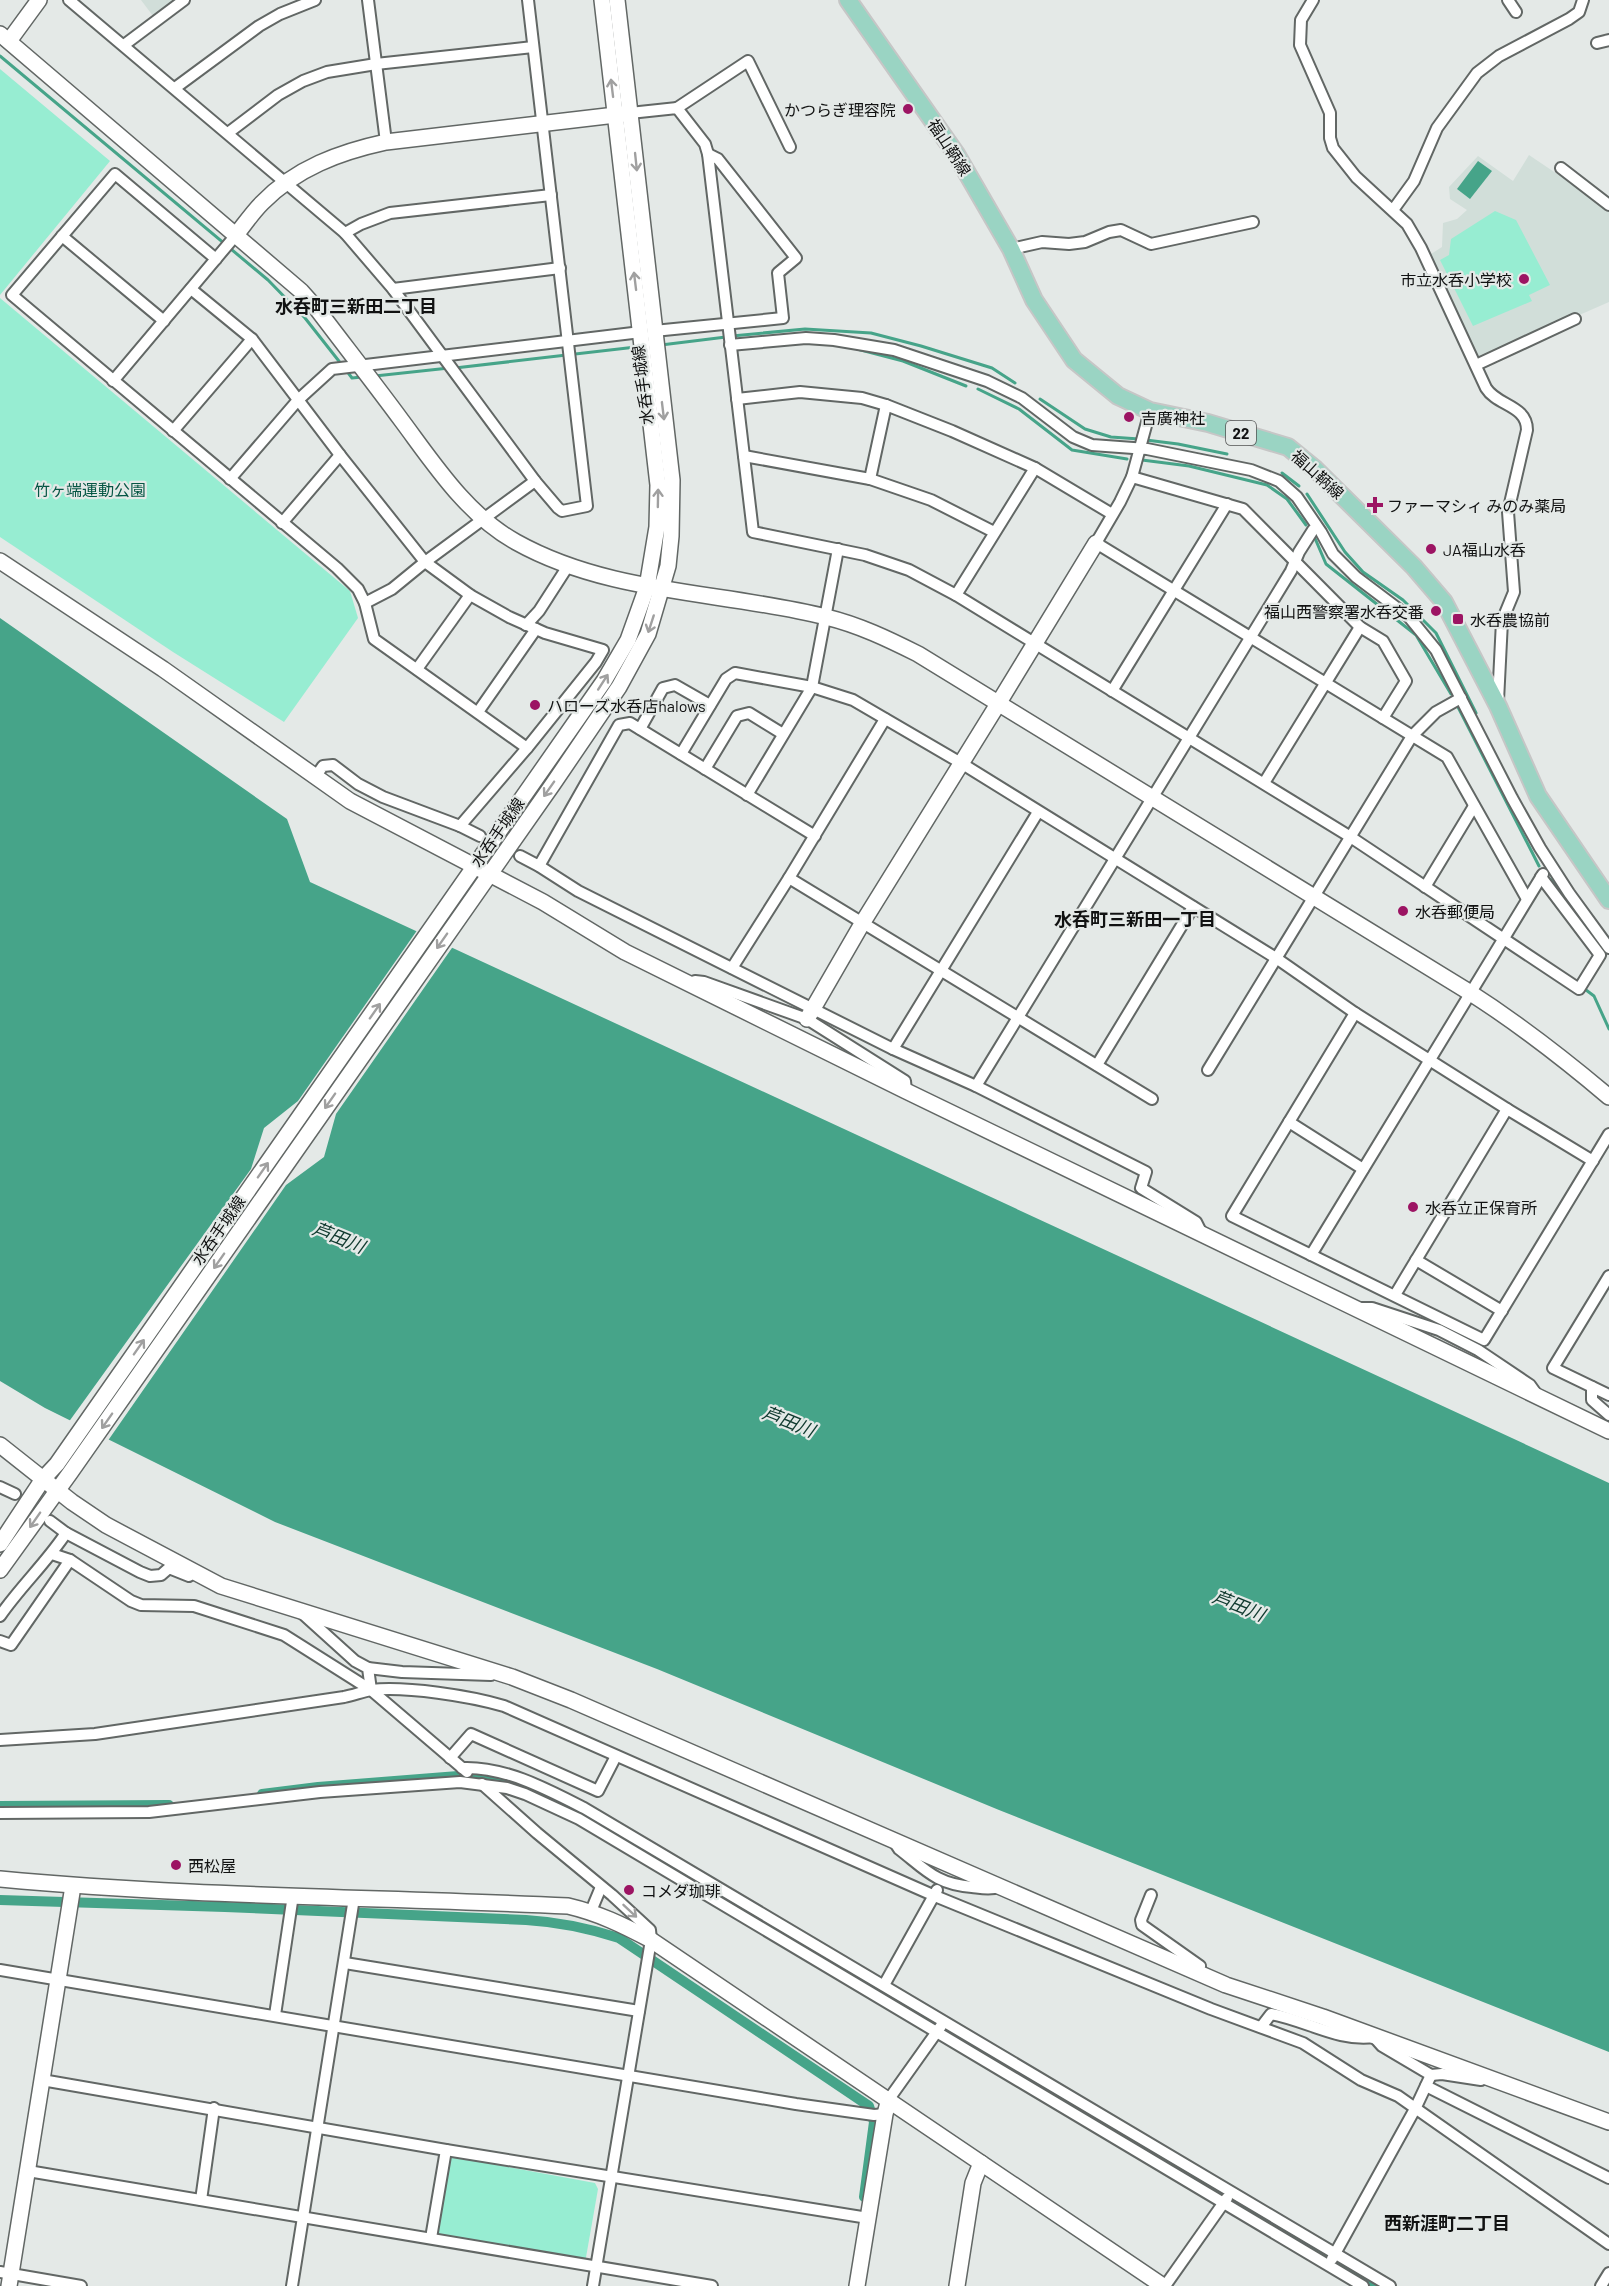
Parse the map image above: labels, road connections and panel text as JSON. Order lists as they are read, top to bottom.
{
  "streets": {
    "main road": ["福山鞆線", "22"],
    "street": ["水呑手城線"]
  },
  "districts": ["水呑町三新田二丁目", "水呑町三新田一丁目", "西新涯町二丁目"],
  "water": ["芦田川"],
  "parks": ["竹ヶ端運動公園"],
  "places": {
    "other": [
      "かつらぎ理容院",
      "市立水呑小学校",
      "吉廣神社",
      "JA福山水呑",
      "福山西警察署水呑交番",
      "ハローズ水呑店halows",
      "水呑郵便局",
      "水呑立正保育所",
      "西松屋",
      "コメダ珈琲"
    ],
    "health": ["ファーマシィ みのみ薬局"],
    "transit": ["水呑農協前"]
  }
}
